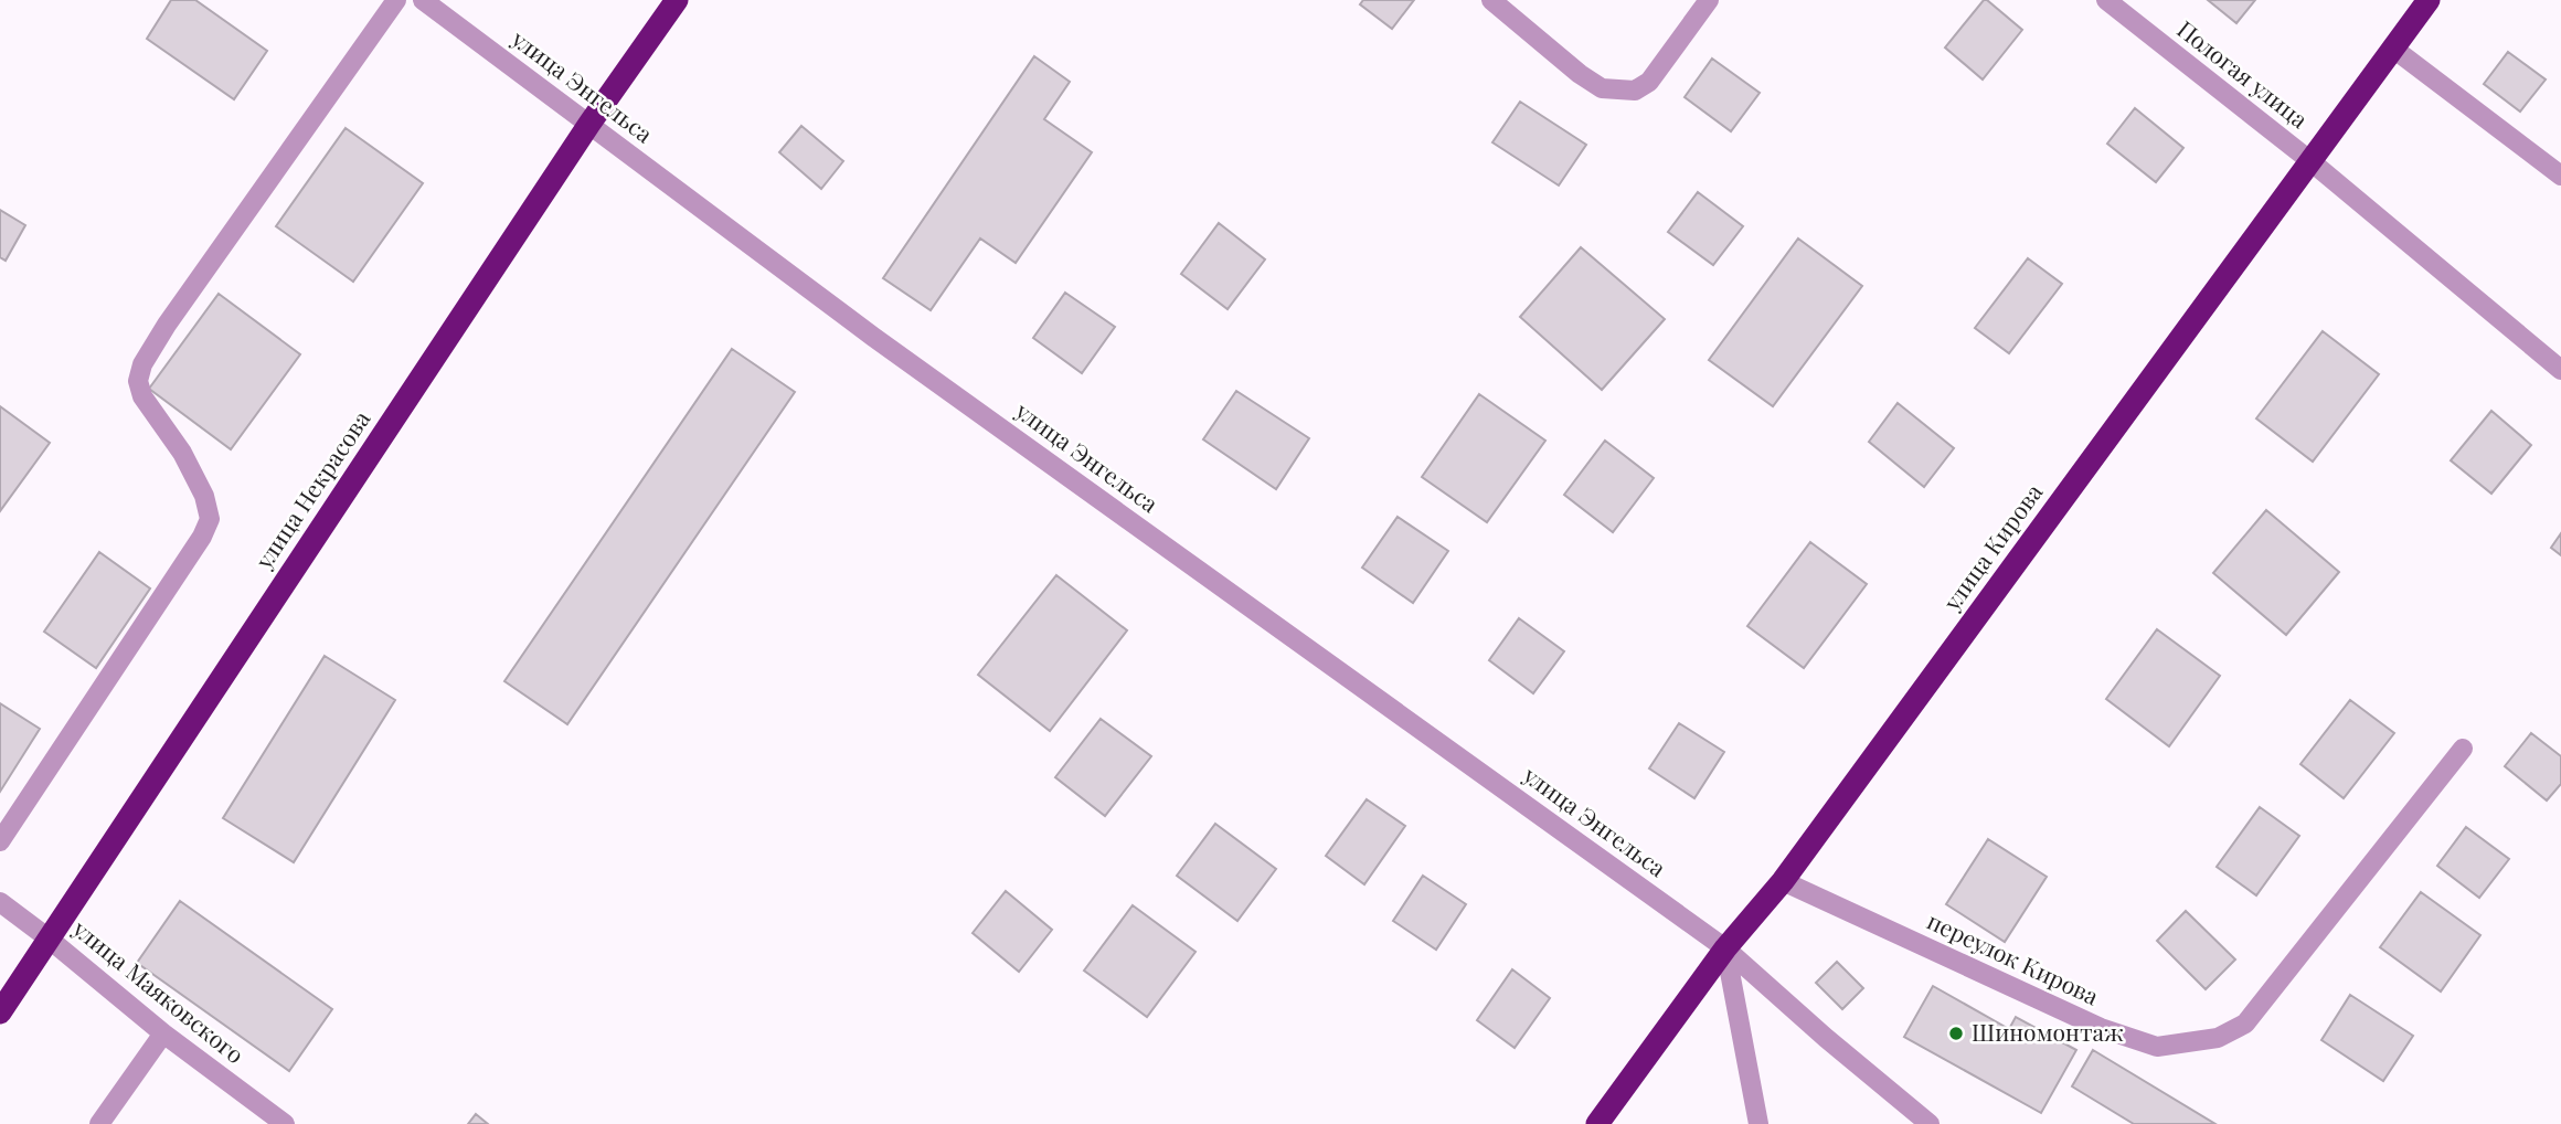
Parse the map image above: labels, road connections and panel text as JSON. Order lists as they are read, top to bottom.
{
  "streets": {
    "highway": ["улица Некрасова", "улица Кирова"],
    "street": [
      "Пологая улица",
      "улица Энгельса",
      "переулок Кирова",
      "улица Маяковского"
    ]
  },
  "crossings": [
    ["Пологая улица", "улица Кирова"],
    ["улица Энгельса", "улица Некрасова"],
    ["улица Энгельса", "улица Кирова"],
    ["улица Некрасова", "улица Маяковского"],
    ["улица Кирова", "переулок Кирова"]
  ],
  "places": ["Шиномонтаж"]
}
